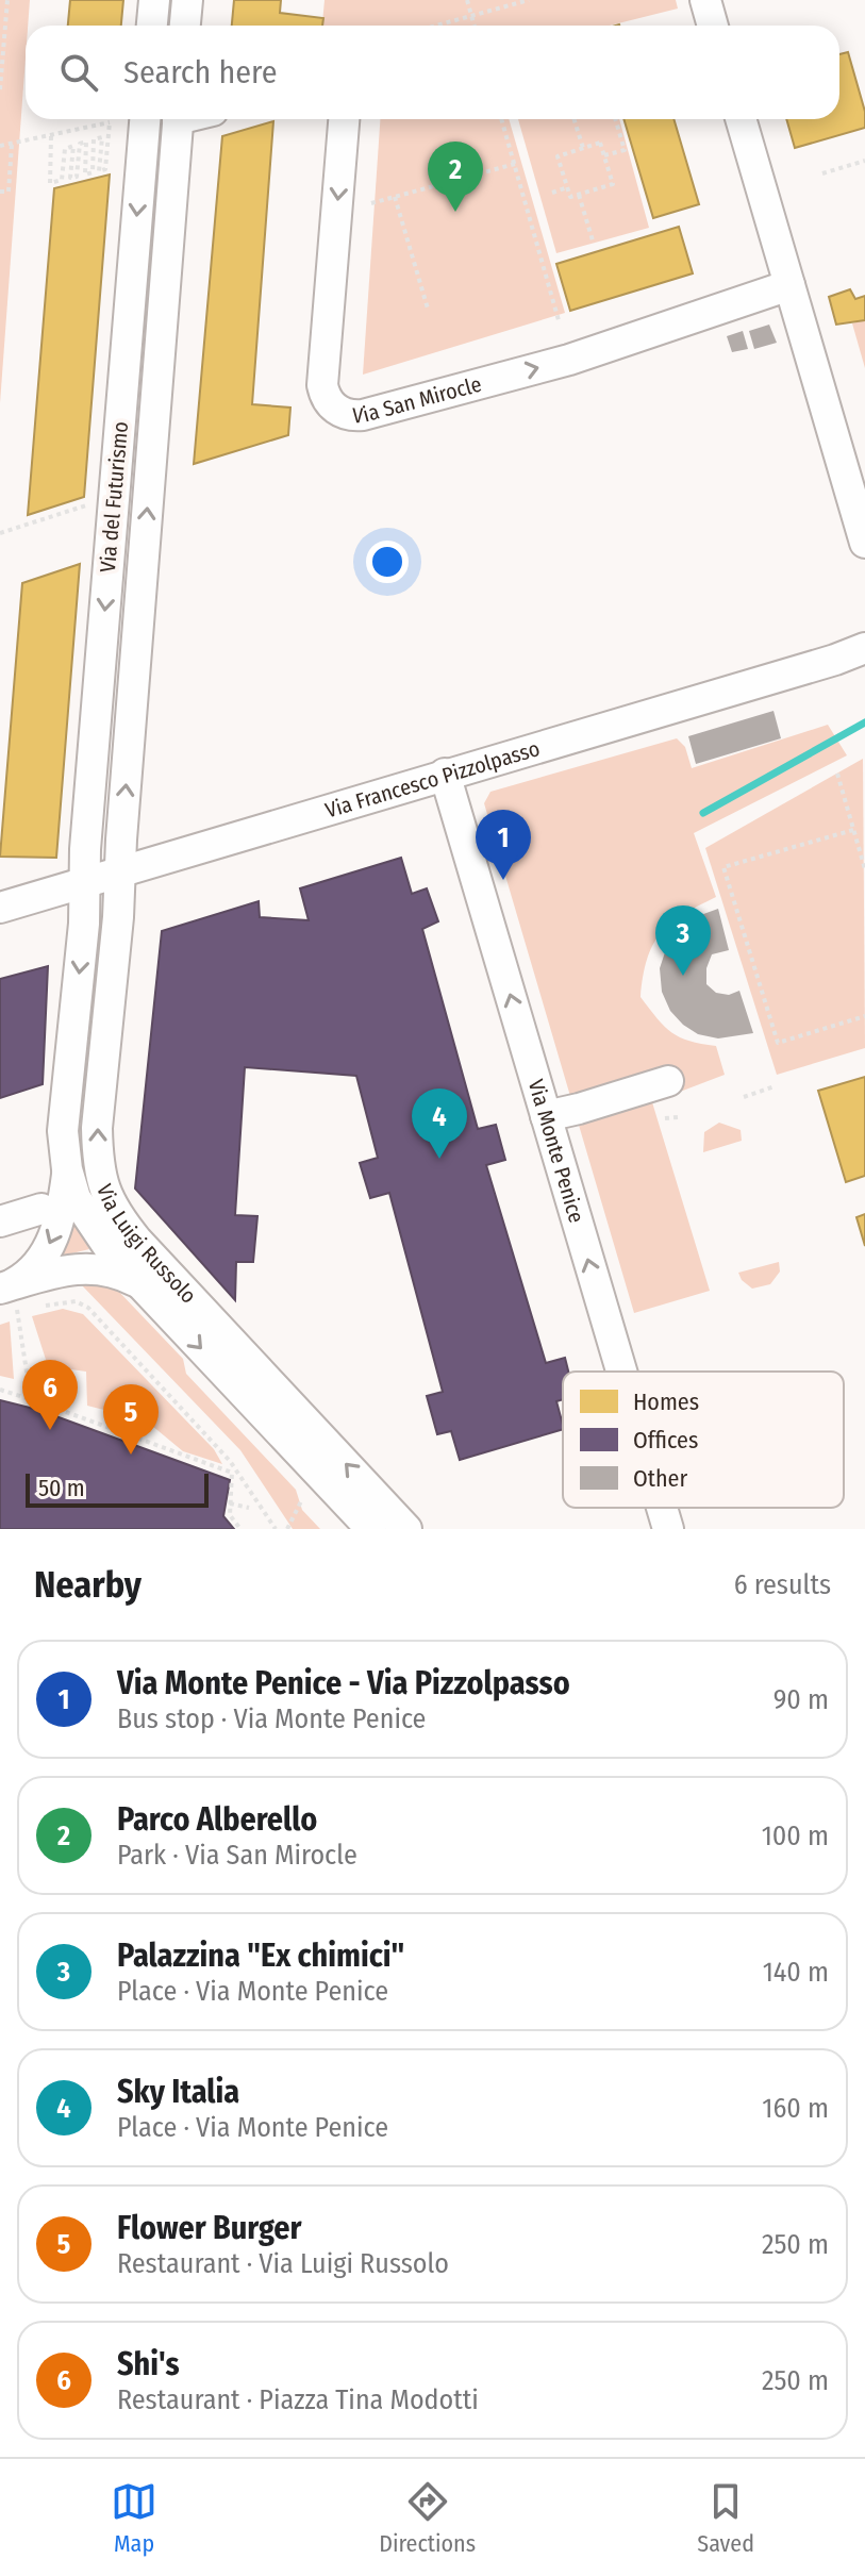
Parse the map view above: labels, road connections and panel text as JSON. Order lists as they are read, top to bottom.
{
  "streets": {
    "street": [
      "Via San Mirocle",
      "Via del Futurismo",
      "Via Francesco Pizzolpasso",
      "Via Monte Penice",
      "Via Luigi Russolo"
    ]
  },
  "crossings": [
    ["Via del Futurismo", "Via Francesco Pizzolpasso"],
    ["Via del Futurismo", "Via Luigi Russolo"],
    ["Via Francesco Pizzolpasso", "Via Monte Penice"],
    ["Via Francesco Pizzolpasso", "Via Luigi Russolo"]
  ],
  "one_way": ["Via Monte Penice"],
  "legend": ["Homes", "Offices", "Other"],
  "scale_bar": "50 m",
  "page": {
    "search": "Search here",
    "pins": [
      "2",
      "1",
      "3",
      "4",
      "6",
      "5"
    ],
    "scale": "50 m",
    "heading": ["Nearby", "6 results"],
    "list": [
      {
        "mark": "1",
        "name": "Via Monte Penice - Via Pizzolpasso",
        "note": "Bus stop · Via Monte Penice",
        "value": "90 m"
      },
      {
        "mark": "2",
        "name": "Parco Alberello",
        "note": "Park · Via San Mirocle",
        "value": "100 m"
      },
      {
        "mark": "3",
        "name": "Palazzina \"Ex chimici\"",
        "note": "Place · Via Monte Penice",
        "value": "140 m"
      },
      {
        "mark": "4",
        "name": "Sky Italia",
        "note": "Place · Via Monte Penice",
        "value": "160 m"
      },
      {
        "mark": "5",
        "name": "Flower Burger",
        "note": "Restaurant · Via Luigi Russolo",
        "value": "250 m"
      },
      {
        "mark": "6",
        "name": "Shi's",
        "note": "Restaurant · Piazza Tina Modotti",
        "value": "250 m"
      }
    ],
    "nav": ["Map", "Directions", "Saved"]
  }
}
